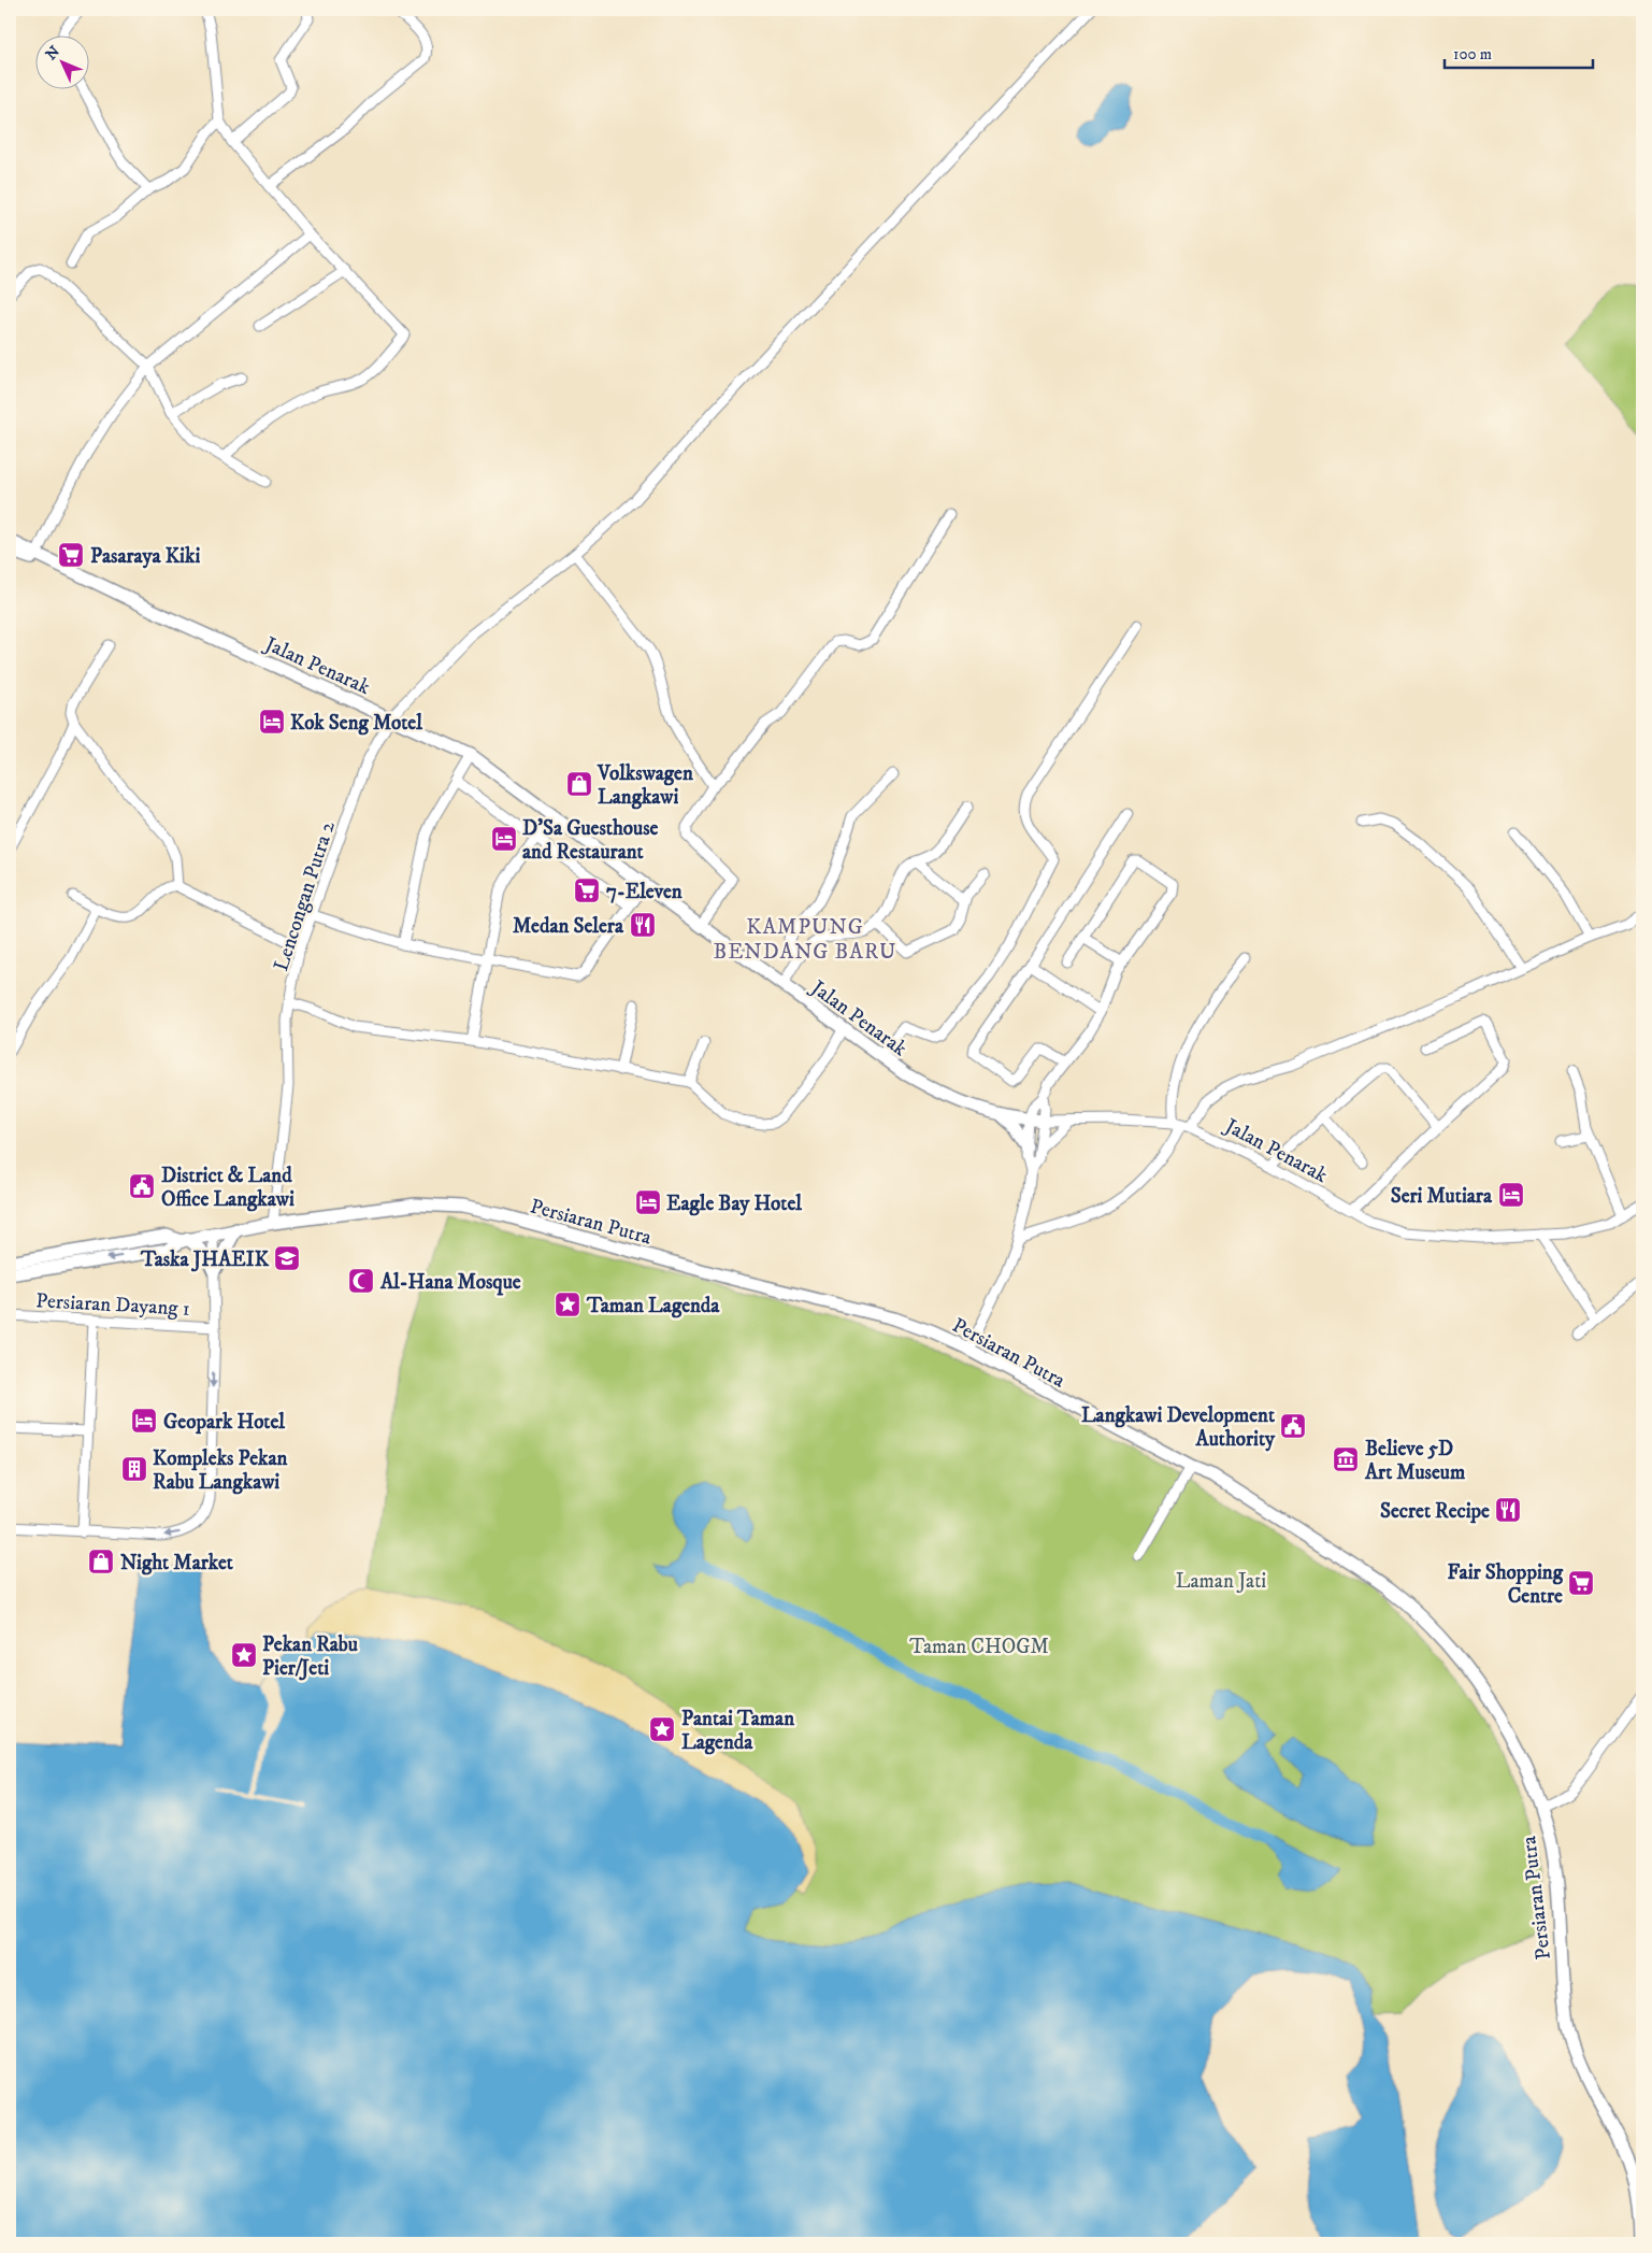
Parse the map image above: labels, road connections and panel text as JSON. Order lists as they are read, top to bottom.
{
  "streets": {
    "main road": ["Jalan Penarak", "Persiaran Putra"],
    "street": ["Lencongan Putra 2", "Persiaran Dayang 1"]
  },
  "crossings": [
    ["Jalan Penarak", "Lencongan Putra 2"],
    ["Lencongan Putra 2", "Persiaran Putra"]
  ],
  "districts": ["KAMPUNG BENDANG BARU"],
  "parks": ["Laman Jati", "Taman CHOGM"],
  "places": {
    "supermarket": ["Pasaraya Kiki", "7-Eleven", "Fair Shopping Centre"],
    "hotel": [
      "Kok Seng Motel",
      "D'Sa Guesthouse and Restaurant",
      "Seri Mutiara",
      "Eagle Bay Hotel",
      "Geopark Hotel"
    ],
    "shop": ["Volkswagen Langkawi", "Night Market"],
    "restaurant": ["Medan Selera", "Secret Recipe"],
    "public building": ["District & Land Office Langkawi", "Langkawi Development Authority"],
    "school or university": ["Taska JHAEIK"],
    "mosque": ["Al-Hana Mosque"],
    "place": ["Taman Lagenda", "Pekan Rabu Pier/Jeti", "Pantai Taman Lagenda"],
    "museum": ["Believe 5D Art Museum"],
    "building": ["Kompleks Pekan Rabu Langkawi"]
  },
  "scale_bar": "100 m",
  "north": "top left"
}
